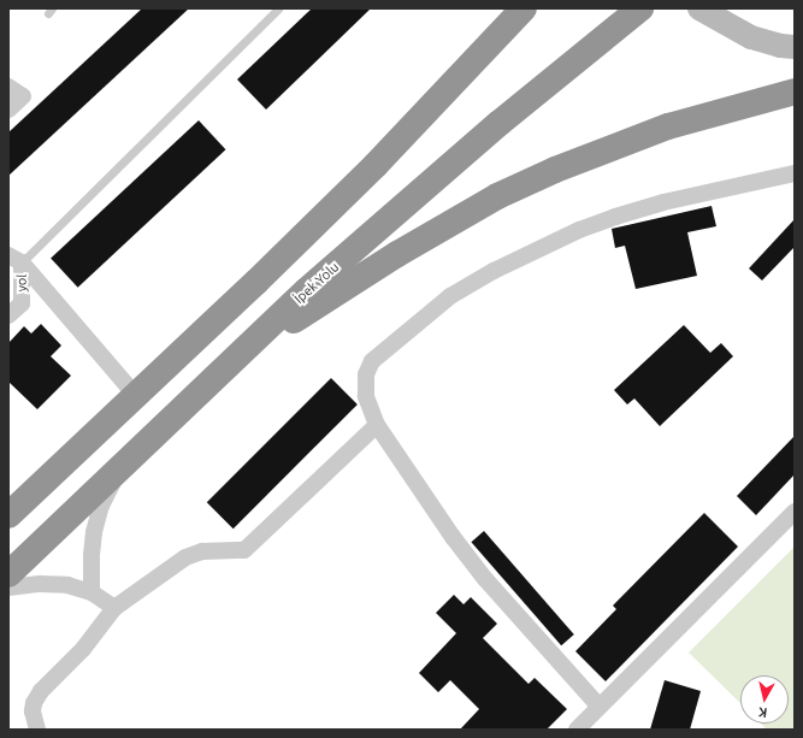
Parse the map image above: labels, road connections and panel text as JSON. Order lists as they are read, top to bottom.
{
  "streets": {
    "highway": ["İpek Yolu"],
    "street": ["yol"]
  },
  "north": "bottom"
}
